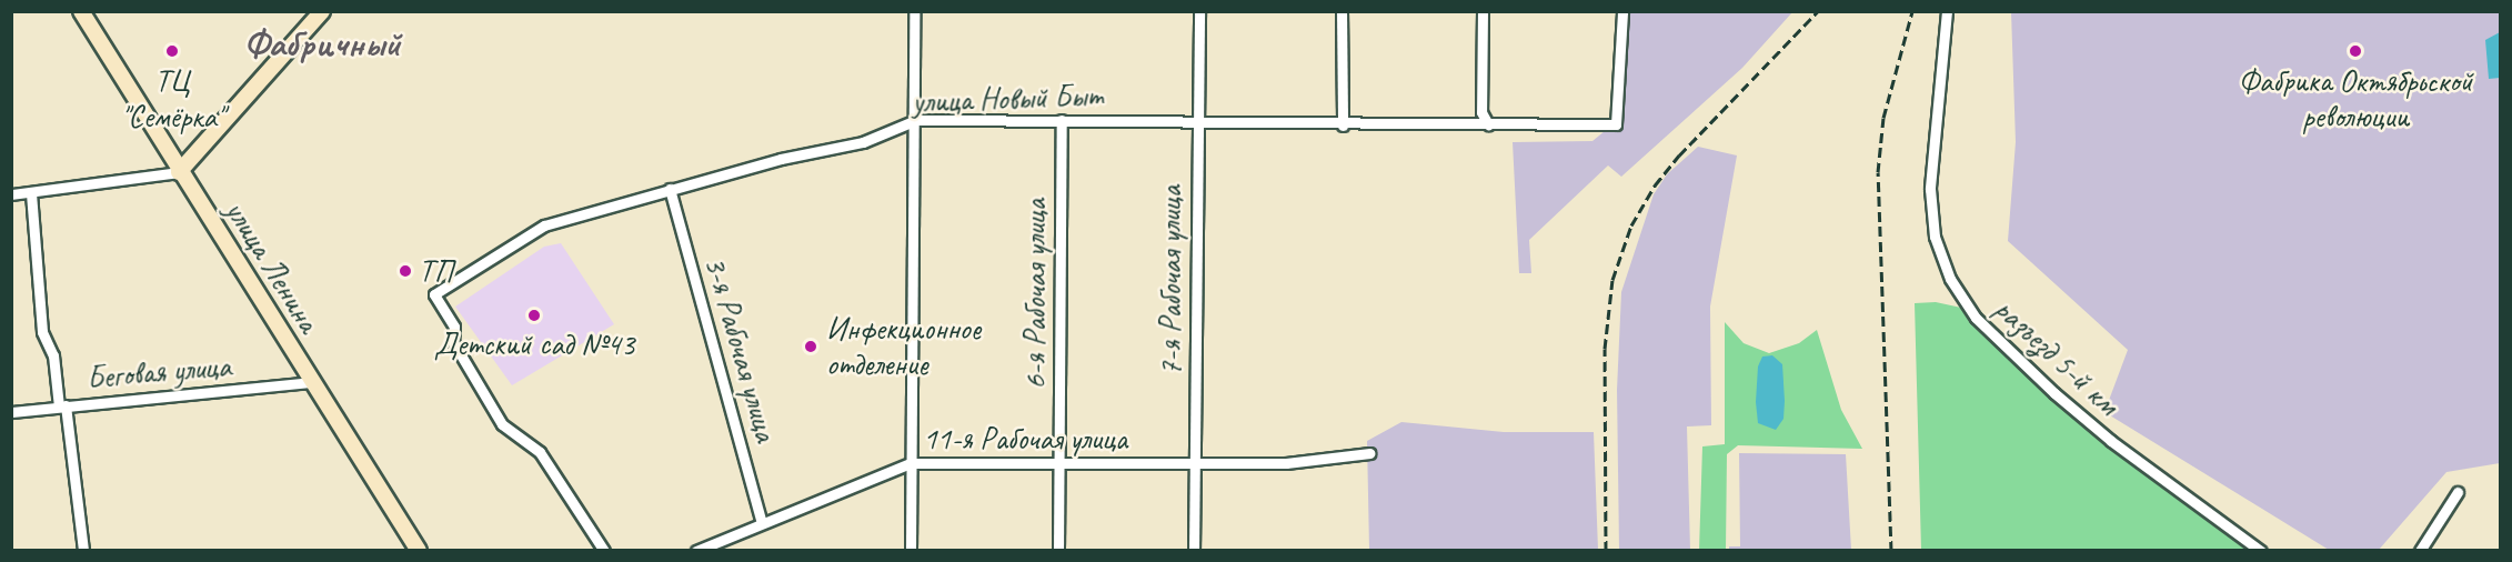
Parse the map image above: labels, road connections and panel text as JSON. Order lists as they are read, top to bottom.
{
  "streets": {
    "main road": ["улица Ленина"],
    "street": [
      "улица Новый Быт",
      "7-я Рабочая улица",
      "6-я Рабочая улица",
      "3-я Рабочая улица",
      "разъезд 5-й км",
      "Беговая улица",
      "11-я Рабочая улица"
    ]
  },
  "crossings": [
    ["улица Новый Быт", "7-я Рабочая улица"],
    ["улица Новый Быт", "6-я Рабочая улица"],
    ["улица Новый Быт", "3-я Рабочая улица"],
    ["улица Ленина", "Беговая улица"],
    ["7-я Рабочая улица", "11-я Рабочая улица"],
    ["6-я Рабочая улица", "11-я Рабочая улица"],
    ["3-я Рабочая улица", "11-я Рабочая улица"]
  ],
  "districts": ["Фабричный"],
  "places": [
    "ТЦ \"Семёрка\"",
    "Фабрика Октябрьской революции",
    "ТП",
    "Детский сад №43",
    "Инфекционное отделение"
  ]
}
